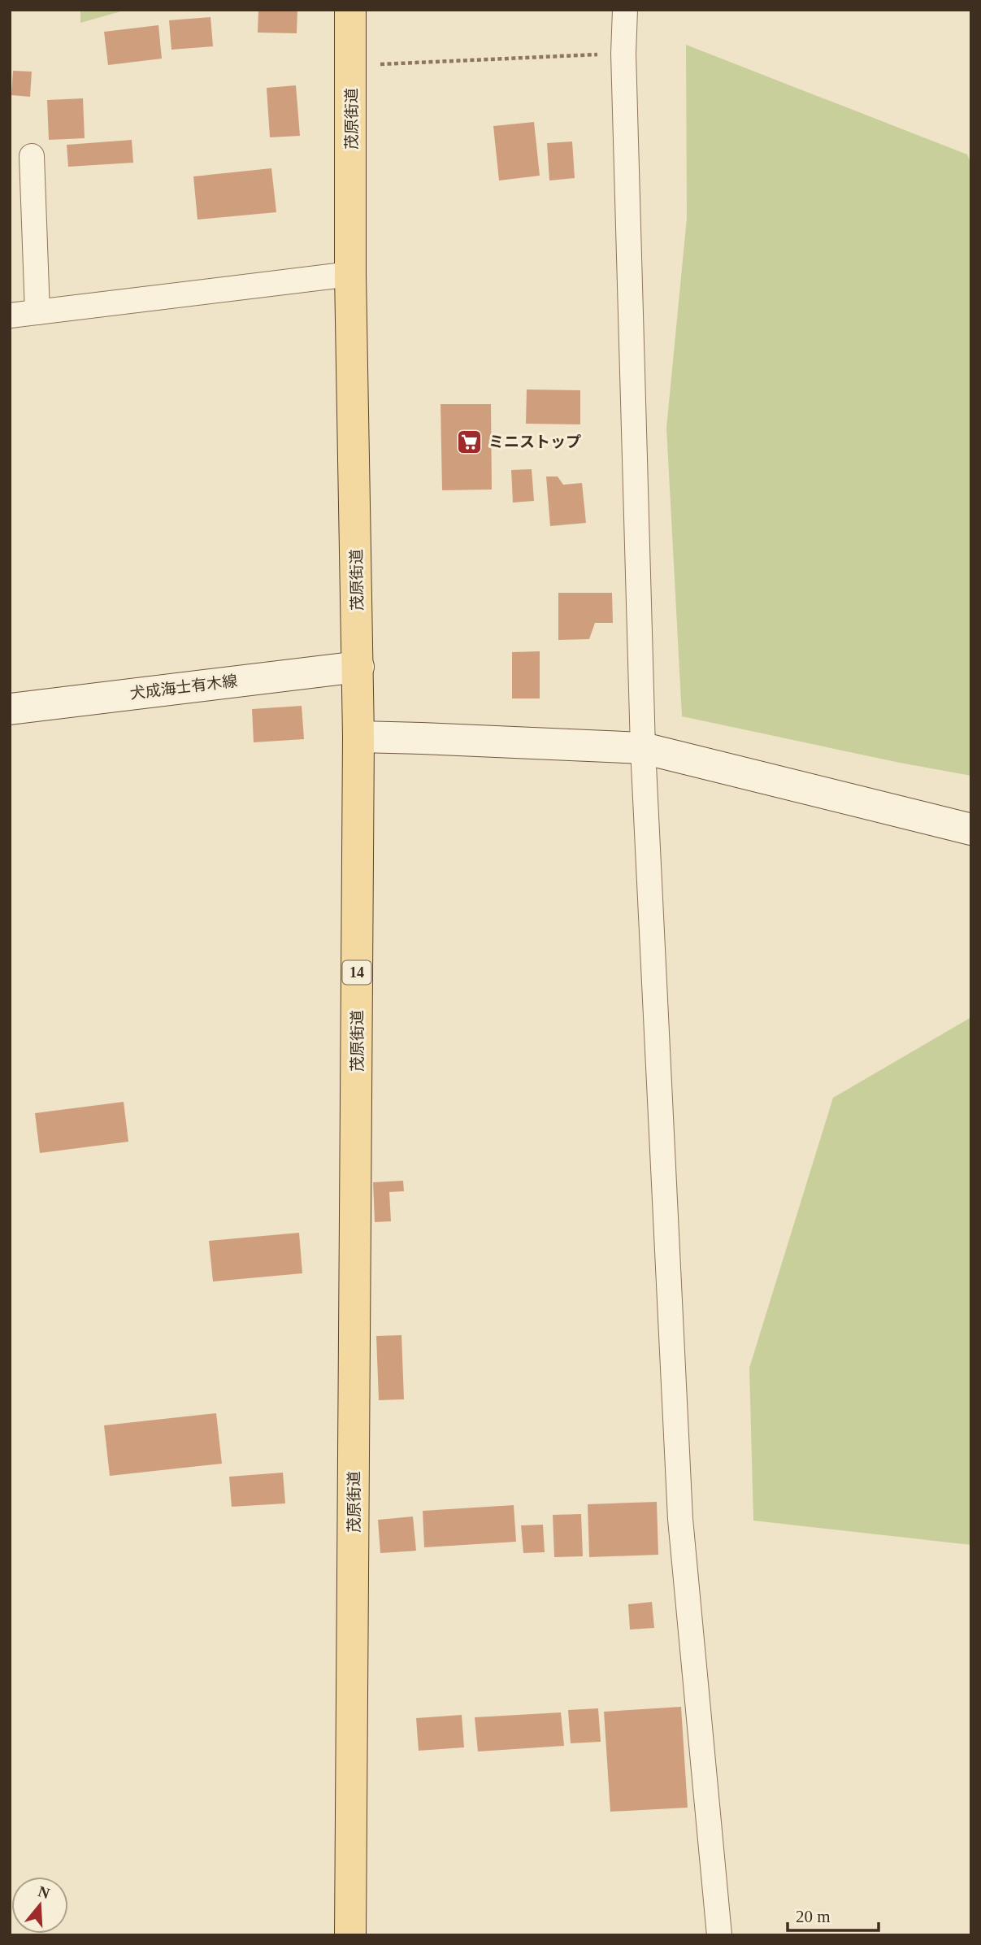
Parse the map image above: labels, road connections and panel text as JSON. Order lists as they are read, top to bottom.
{
  "streets": {
    "main road": ["茂原街道", "14"],
    "street": ["犬成海士有木線"]
  },
  "crossings": [
    ["茂原街道", "犬成海士有木線"]
  ],
  "places": {
    "supermarket": ["ミニストップ"]
  },
  "scale_bar": "20 m",
  "north": "top"
}
